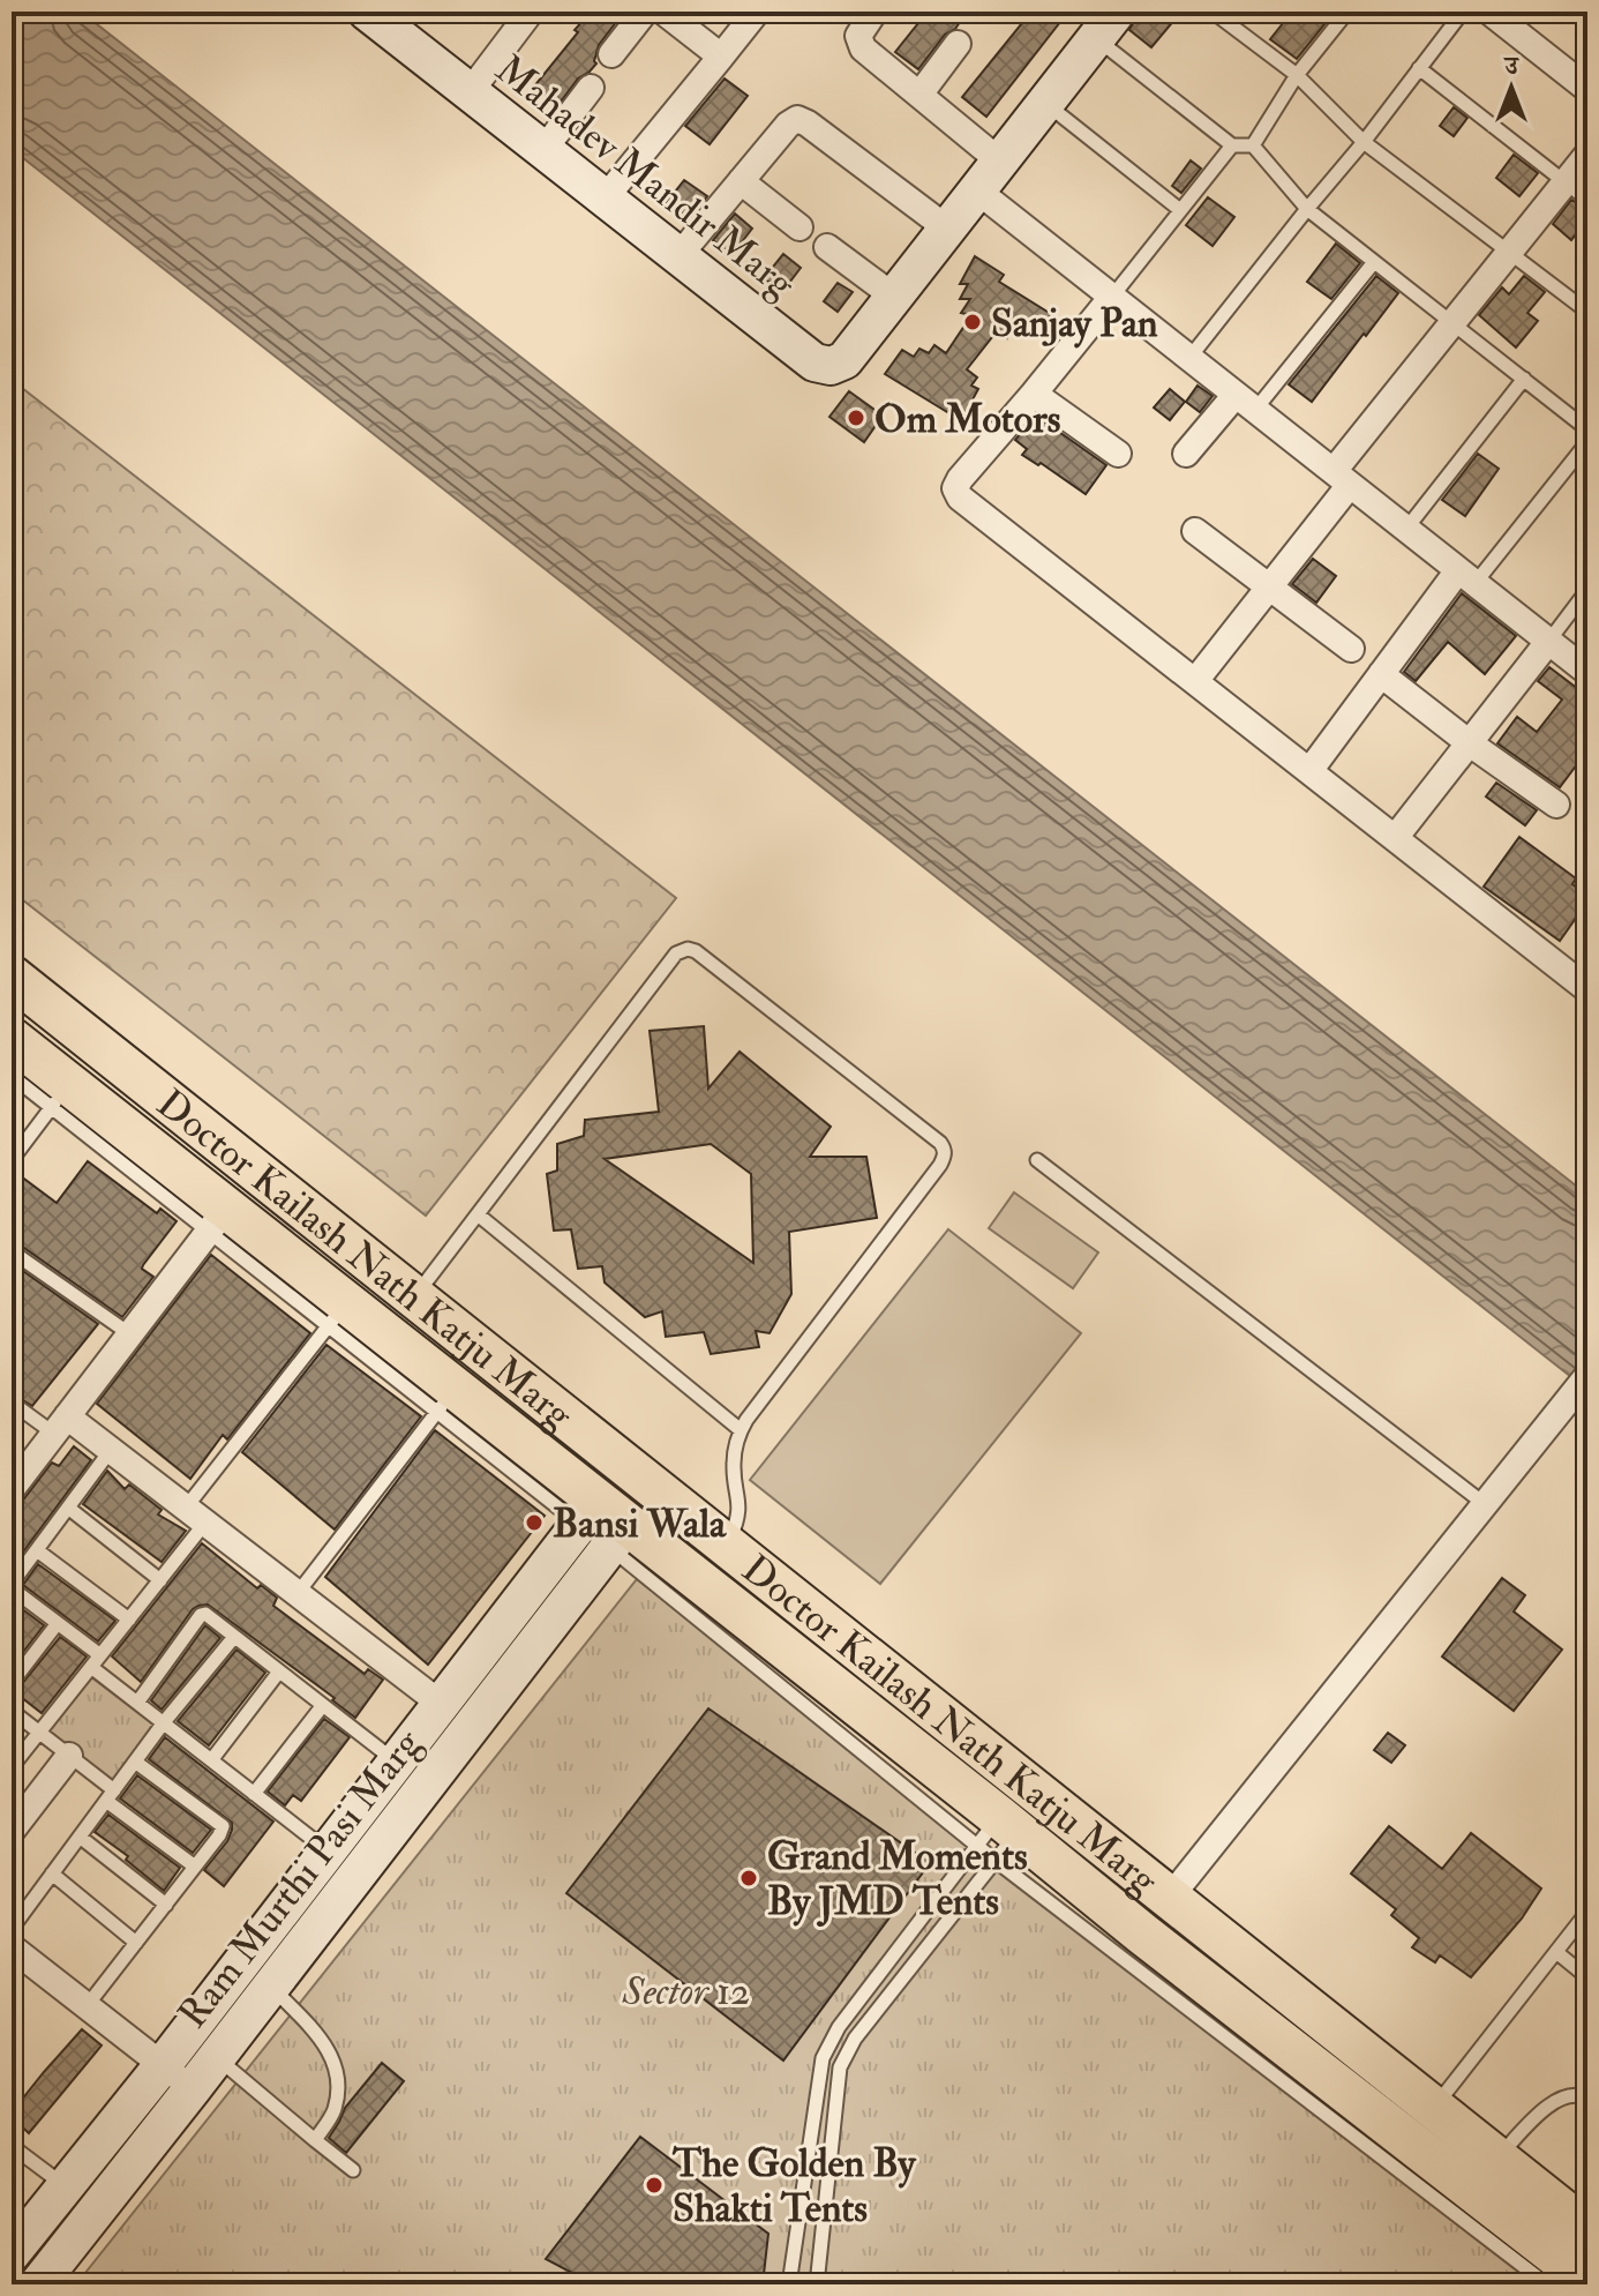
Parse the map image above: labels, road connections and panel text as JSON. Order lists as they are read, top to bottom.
{
  "streets": {
    "main road": ["Doctor Kailash Nath Katju Marg"],
    "street": ["Mahadev Mandir Marg", "Ram Murthi Pasi Marg"]
  },
  "crossings": [
    ["Doctor Kailash Nath Katju Marg", "Ram Murthi Pasi Marg"]
  ],
  "parks": ["Sector 12"],
  "places": [
    "Sanjay Pan",
    "Om Motors",
    "Bansi Wala",
    "Grand Moments By JMD Tents",
    "The Golden By Shakti Tents"
  ],
  "north": "top"
}
